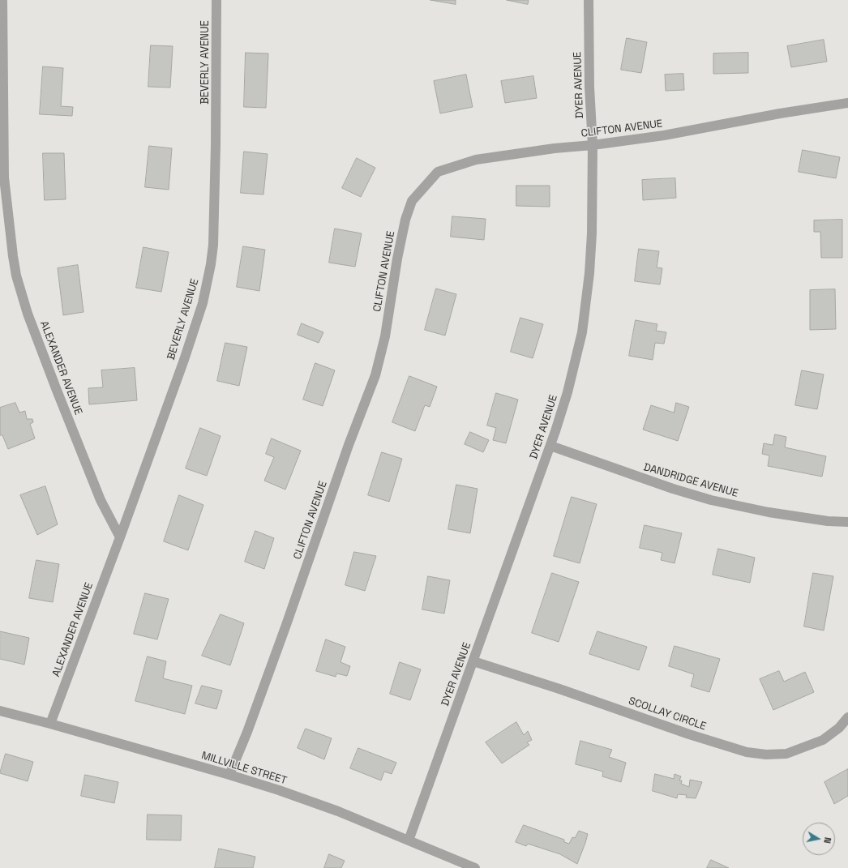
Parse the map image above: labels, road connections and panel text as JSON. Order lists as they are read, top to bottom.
{
  "streets": {
    "street": [
      "BEVERLY AVENUE",
      "DYER AVENUE",
      "CLIFTON AVENUE",
      "ALEXANDER AVENUE",
      "DANDRIDGE AVENUE",
      "SCOLLAY CIRCLE",
      "MILLVILLE STREET"
    ]
  },
  "crossings": [
    ["BEVERLY AVENUE", "ALEXANDER AVENUE"],
    ["DYER AVENUE", "CLIFTON AVENUE"],
    ["DYER AVENUE", "DANDRIDGE AVENUE"],
    ["DYER AVENUE", "SCOLLAY CIRCLE"],
    ["DYER AVENUE", "MILLVILLE STREET"],
    ["CLIFTON AVENUE", "MILLVILLE STREET"],
    ["ALEXANDER AVENUE", "MILLVILLE STREET"]
  ],
  "north": "right"
}
